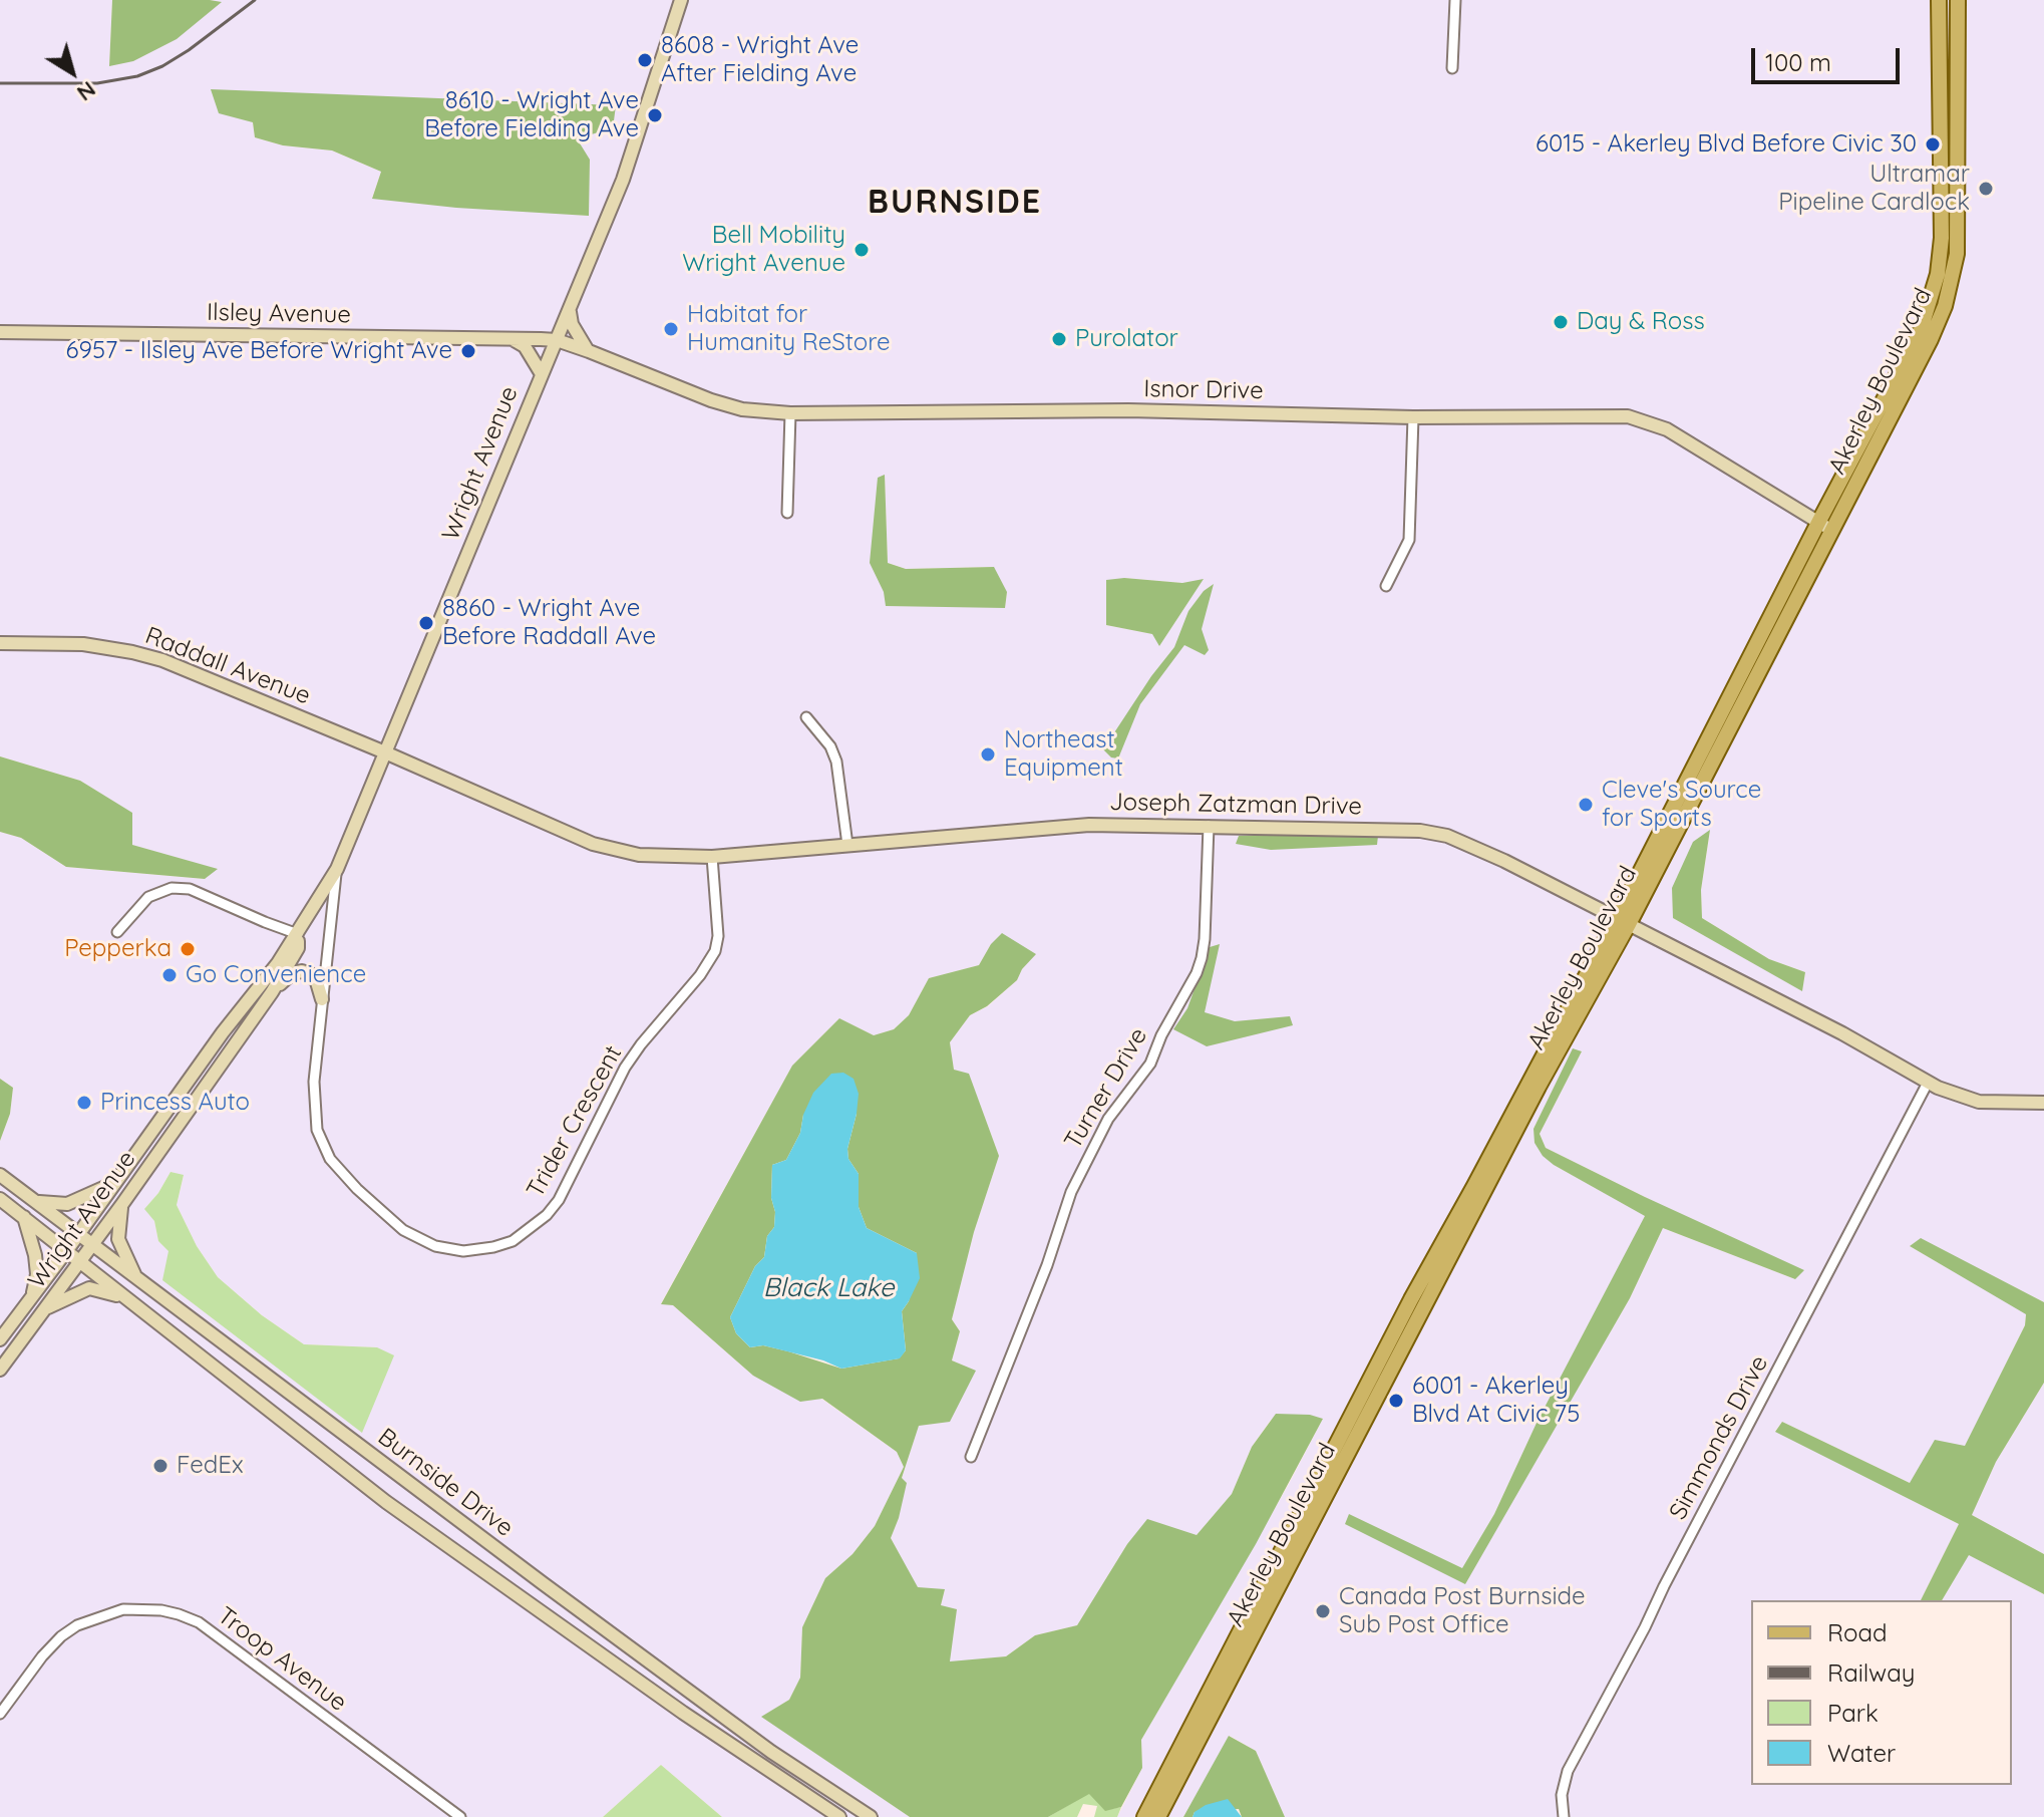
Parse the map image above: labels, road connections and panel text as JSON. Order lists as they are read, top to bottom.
{
  "streets": {
    "main road": [
      "Ilsley Avenue",
      "Akerley Boulevard",
      "Isnor Drive",
      "Wright Avenue",
      "Raddall Avenue",
      "Joseph Zatzman Drive",
      "Burnside Drive"
    ],
    "street": [
      "Turner Drive",
      "Trider Crescent",
      "Simmonds Drive",
      "Troop Avenue"
    ]
  },
  "crossings": [
    ["Ilsley Avenue", "Isnor Drive"],
    ["Ilsley Avenue", "Wright Avenue"],
    ["Akerley Boulevard", "Isnor Drive"],
    ["Akerley Boulevard", "Joseph Zatzman Drive"],
    ["Isnor Drive", "Wright Avenue"],
    ["Wright Avenue", "Raddall Avenue"],
    ["Wright Avenue", "Joseph Zatzman Drive"],
    ["Wright Avenue", "Trider Crescent"],
    ["Wright Avenue", "Burnside Drive"],
    ["Raddall Avenue", "Joseph Zatzman Drive"],
    ["Joseph Zatzman Drive", "Turner Drive"],
    ["Joseph Zatzman Drive", "Trider Crescent"],
    ["Joseph Zatzman Drive", "Simmonds Drive"]
  ],
  "districts": ["BURNSIDE"],
  "water": ["Black Lake"],
  "places": [
    "8608 - Wright Ave After Fielding Ave",
    "8610 - Wright Ave Before Fielding Ave",
    "6015 - Akerley Blvd Before Civic 30",
    "Ultramar Pipeline Cardlock",
    "Bell Mobility Wright Avenue",
    "Day & Ross",
    "Habitat for Humanity ReStore",
    "Purolator",
    "6957 - Ilsley Ave Before Wright Ave",
    "8860 - Wright Ave Before Raddall Ave",
    "Northeast Equipment",
    "Cleve's Source for Sports",
    "Pepperka",
    "Go Convenience",
    "Princess Auto",
    "6001 - Akerley Blvd At Civic 75",
    "FedEx",
    "Canada Post Burnside Sub Post Office"
  ],
  "legend": [
    "Road",
    "Railway",
    "Park",
    "Water"
  ],
  "scale_bar": "100 m",
  "north": "bottom right"
}
